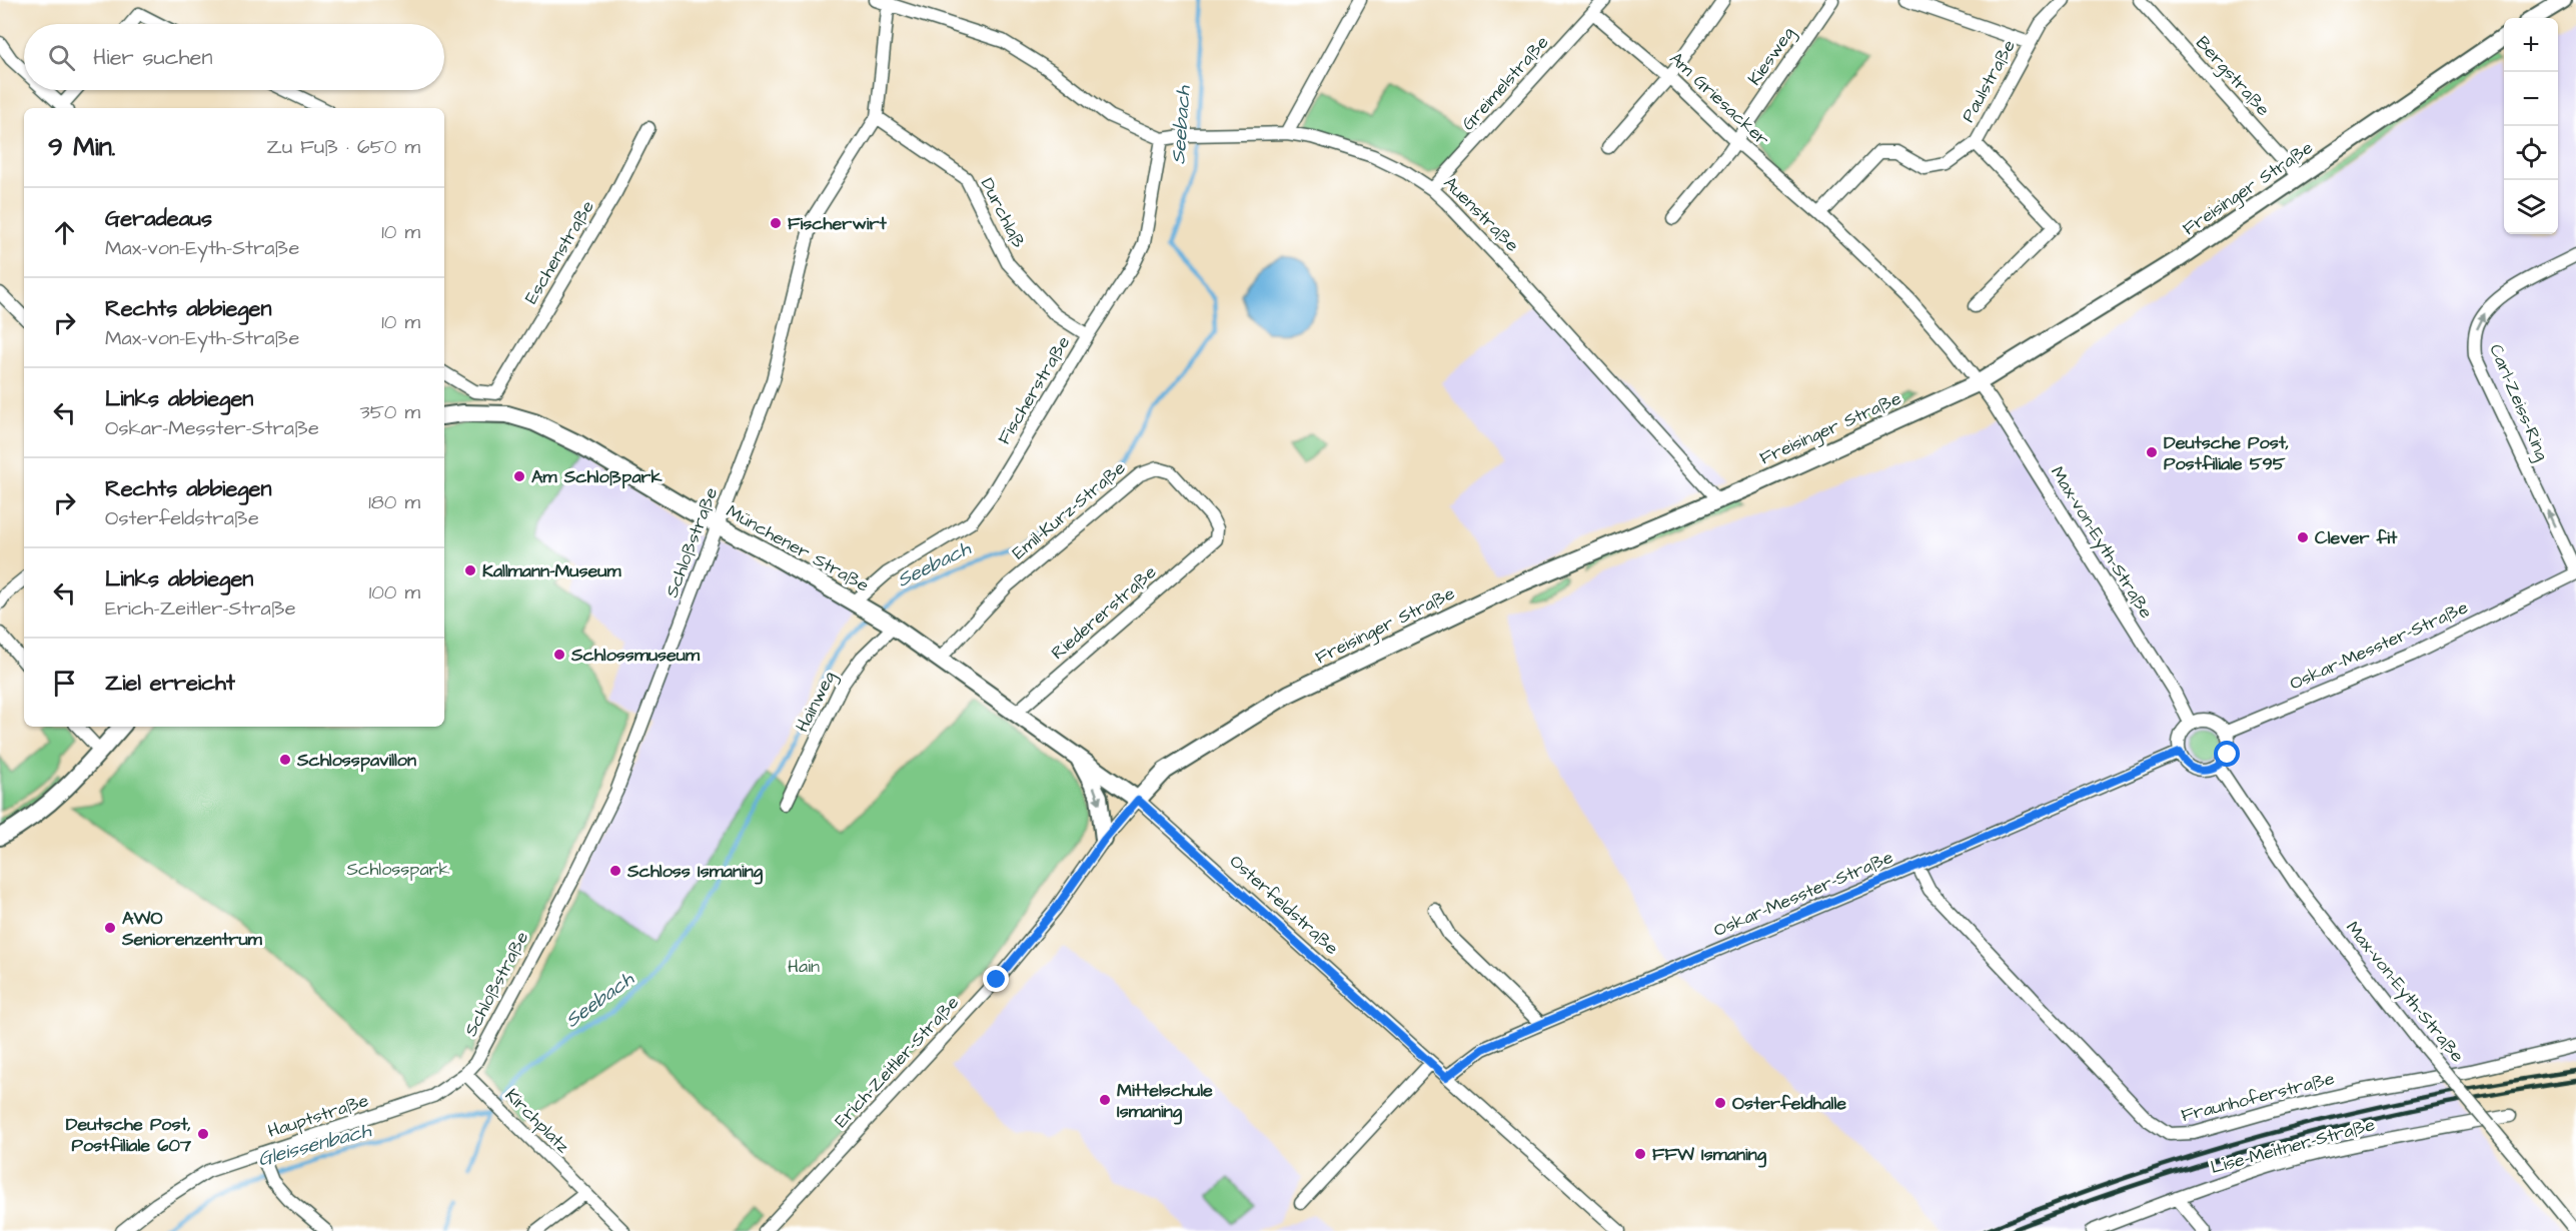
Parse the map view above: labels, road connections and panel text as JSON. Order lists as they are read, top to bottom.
{
  "streets": {
    "main road": ["Freisinger Straße", "Münchener Straße"],
    "street": [
      "Kiesweg",
      "Bergstraße",
      "Paulstraße",
      "Greimelstraße",
      "Am Griesacker",
      "Durchlaß",
      "Auenstraße",
      "Eschenstraße",
      "Fischerstraße",
      "Carl-Zeiss-Ring",
      "Emil-Kurz-Straße",
      "Schloßstraße",
      "Max-von-Eyth-Straße",
      "Riedererstraße",
      "Oskar-Messter-Straße",
      "Hainweg",
      "Osterfeldstraße",
      "Erich-Zeitler-Straße",
      "Fraunhoferstraße",
      "Hauptstraße",
      "Kirchplatz",
      "Lise-Meitner-Straße"
    ]
  },
  "crossings": [
    ["Kiesweg", "Am Griesacker"],
    ["Bergstraße", "Freisinger Straße"],
    ["Greimelstraße", "Am Griesacker"],
    ["Greimelstraße", "Auenstraße"],
    ["Am Griesacker", "Freisinger Straße"],
    ["Am Griesacker", "Max-von-Eyth-Straße"],
    ["Freisinger Straße", "Auenstraße"],
    ["Freisinger Straße", "Max-von-Eyth-Straße"],
    ["Freisinger Straße", "Münchener Straße"],
    ["Freisinger Straße", "Osterfeldstraße"],
    ["Freisinger Straße", "Erich-Zeitler-Straße"],
    ["Durchlaß", "Fischerstraße"],
    ["Durchlaß", "Schloßstraße"],
    ["Auenstraße", "Fischerstraße"],
    ["Fischerstraße", "Münchener Straße"],
    ["Carl-Zeiss-Ring", "Oskar-Messter-Straße"],
    ["Emil-Kurz-Straße", "Münchener Straße"],
    ["Emil-Kurz-Straße", "Riedererstraße"],
    ["Schloßstraße", "Münchener Straße"],
    ["Schloßstraße", "Hauptstraße"],
    ["Schloßstraße", "Kirchplatz"],
    ["Max-von-Eyth-Straße", "Oskar-Messter-Straße"],
    ["Münchener Straße", "Riedererstraße"],
    ["Münchener Straße", "Hainweg"],
    ["Münchener Straße", "Osterfeldstraße"],
    ["Münchener Straße", "Erich-Zeitler-Straße"],
    ["Oskar-Messter-Straße", "Osterfeldstraße"],
    ["Oskar-Messter-Straße", "Fraunhoferstraße"],
    ["Osterfeldstraße", "Erich-Zeitler-Straße"],
    ["Hauptstraße", "Kirchplatz"]
  ],
  "one_way": ["Carl-Zeiss-Ring"],
  "water": ["Seebach", "Gleissenbach"],
  "parks": ["Schlosspark", "Hain"],
  "places": [
    "Fischerwirt",
    "Deutsche Post, Postfiliale 595",
    "Am Schloßpark",
    "Clever fit",
    "Kallmann-Museum",
    "Schlossmuseum",
    "Schlosspavillon",
    "Schloss Ismaning",
    "AWO Seniorenzentrum",
    "Mittelschule Ismaning",
    "Osterfeldhalle",
    "Deutsche Post, Postfiliale 607",
    "FFW Ismaning"
  ],
  "page": {
    "map_buttons": ["+", "−"],
    "search": "Hier suchen",
    "heading": ["9 Min.", "Zu Fuß · 650 m"],
    "list": [
      ["Geradeaus", "Max-von-Eyth-Straße", "10 m"],
      ["Rechts abbiegen", "Max-von-Eyth-Straße", "10 m"],
      ["Links abbiegen", "Oskar-Messter-Straße", "350 m"],
      ["Rechts abbiegen", "Osterfeldstraße", "180 m"],
      ["Links abbiegen", "Erich-Zeitler-Straße", "100 m"],
      "Ziel erreicht"
    ]
  }
}
